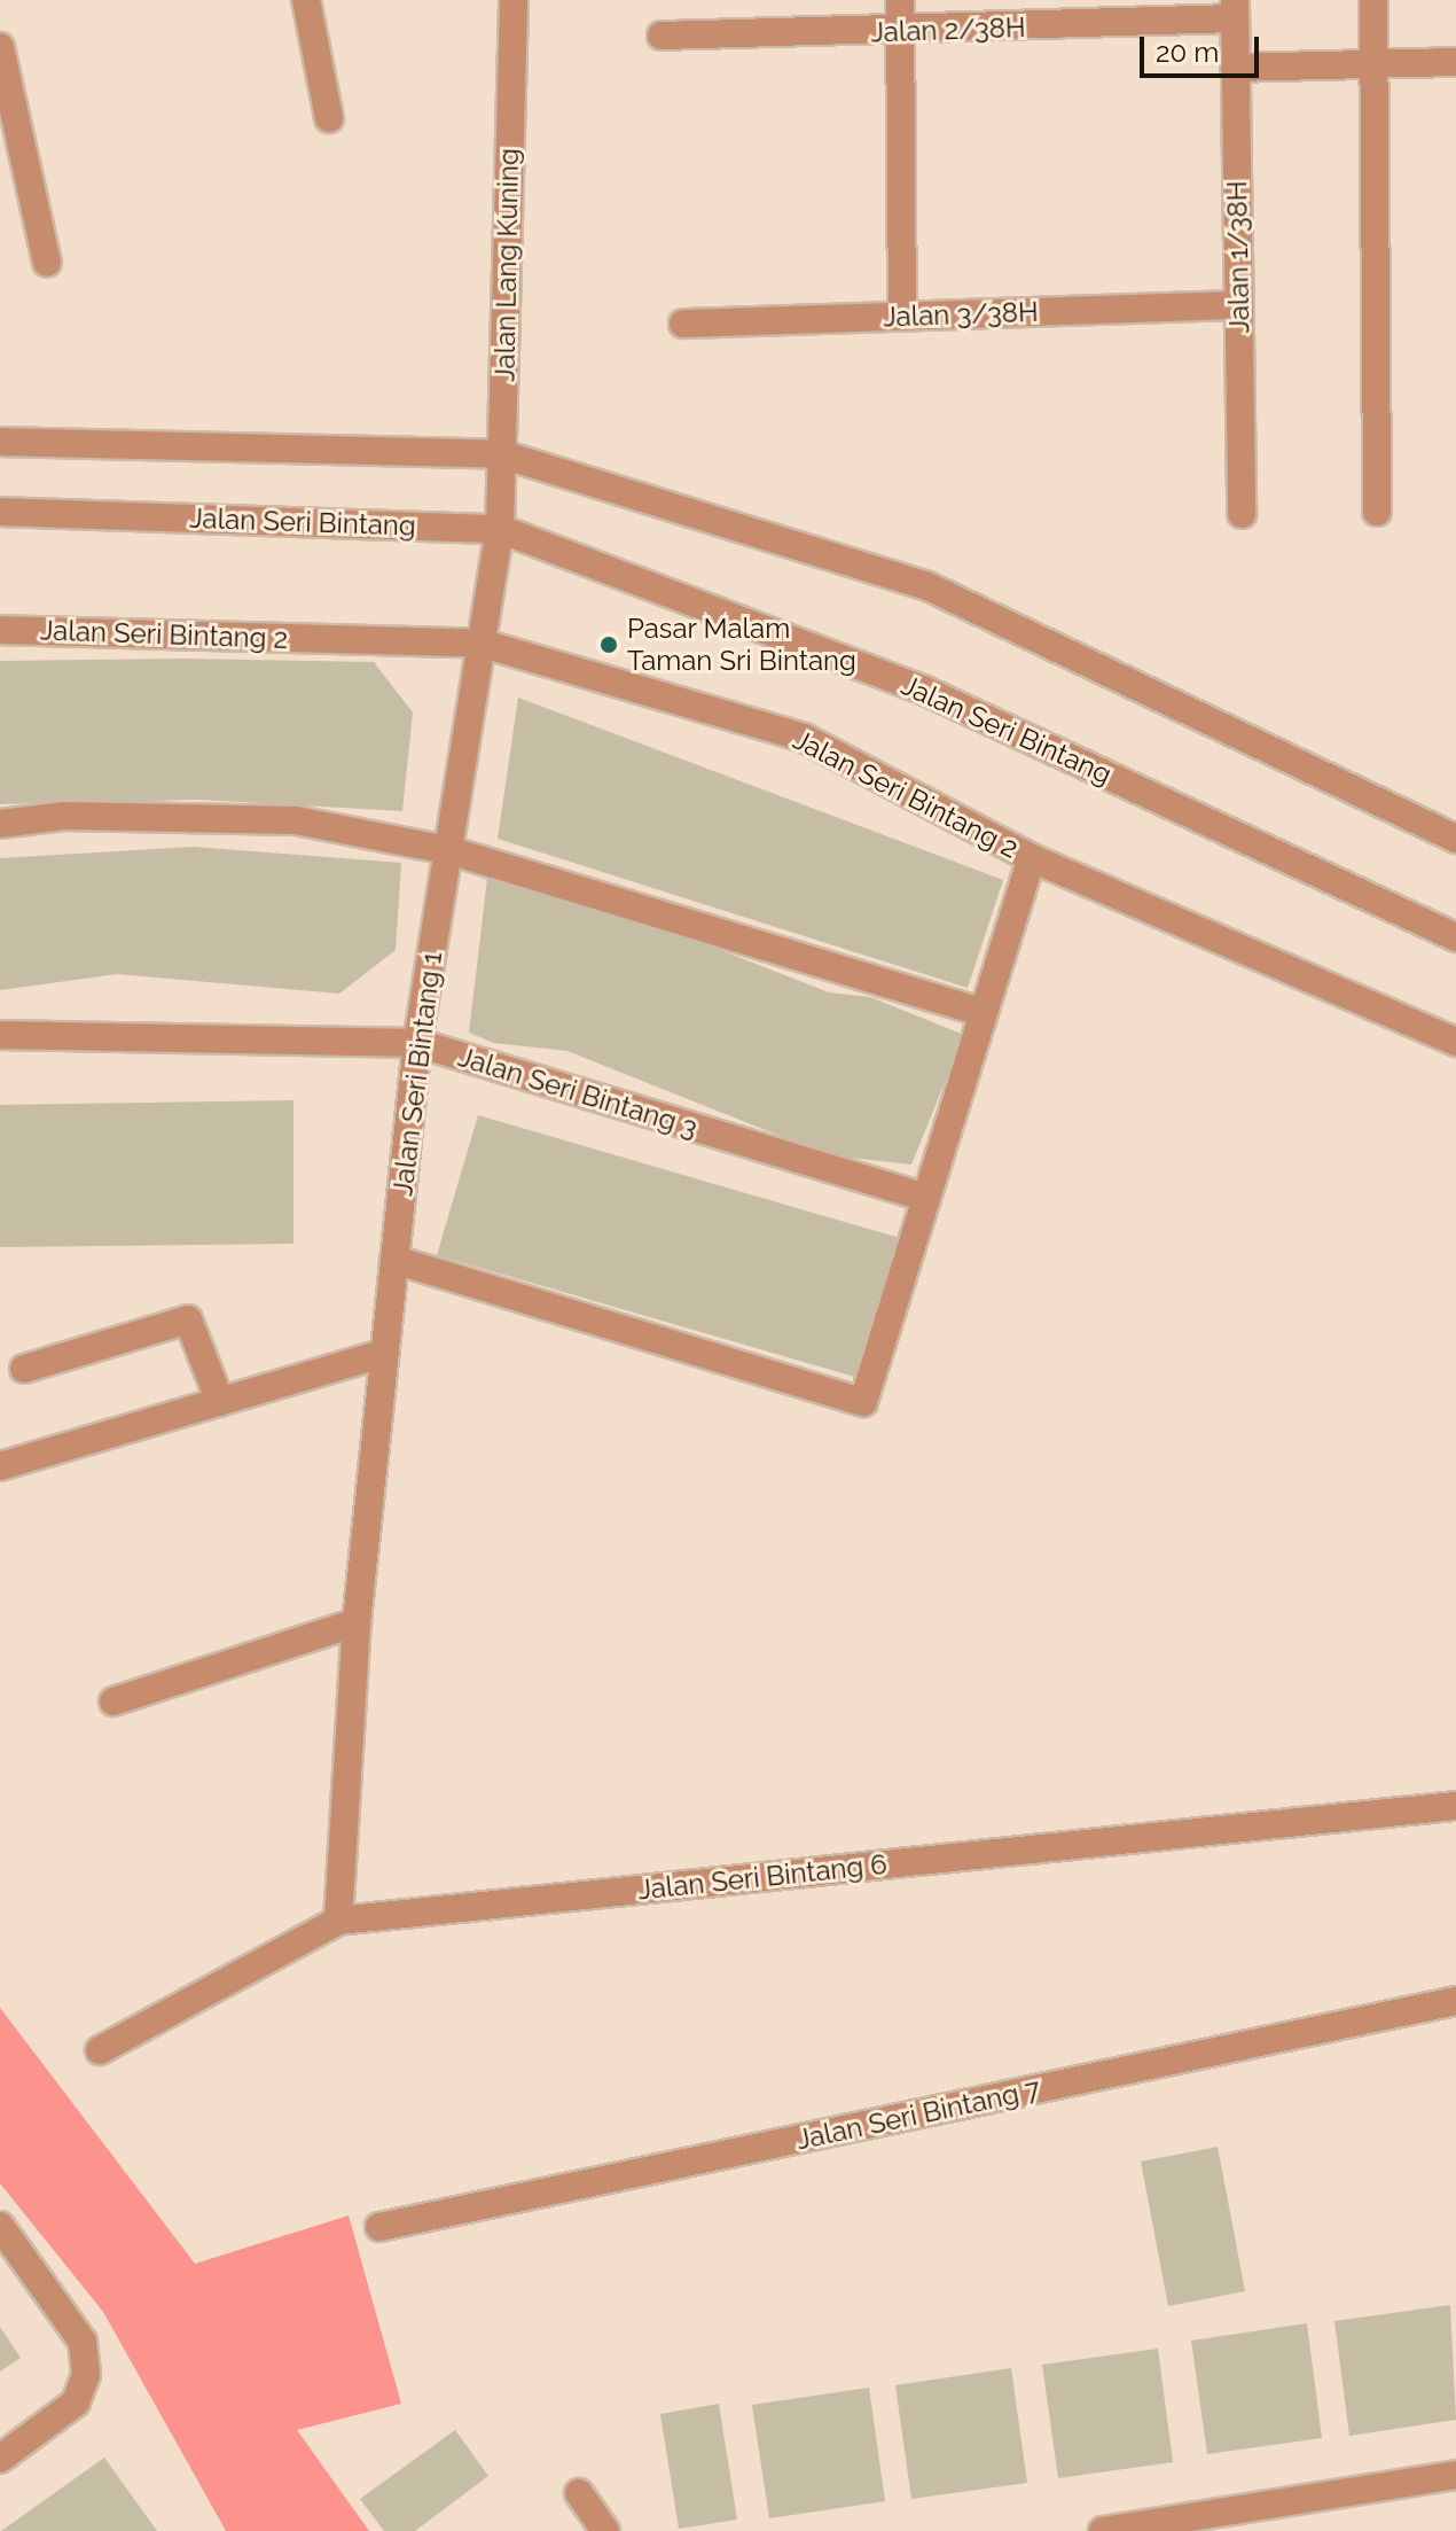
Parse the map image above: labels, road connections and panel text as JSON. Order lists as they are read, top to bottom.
{
  "streets": {
    "street": [
      "Jalan 2/38H",
      "Jalan 1/38H",
      "Jalan Lang Kuning",
      "Jalan 3/38H",
      "Jalan Seri Bintang",
      "Jalan Seri Bintang 2",
      "Jalan Seri Bintang 1",
      "Jalan Seri Bintang 3",
      "Jalan Seri Bintang 6",
      "Jalan Seri Bintang 7"
    ]
  },
  "crossings": [
    ["Jalan 2/38H", "Jalan 1/38H"],
    ["Jalan 1/38H", "Jalan 3/38H"],
    ["Jalan Lang Kuning", "Jalan Seri Bintang"],
    ["Jalan Lang Kuning", "Jalan Seri Bintang 1"],
    ["Jalan Seri Bintang", "Jalan Seri Bintang 1"],
    ["Jalan Seri Bintang 2", "Jalan Seri Bintang 1"],
    ["Jalan Seri Bintang 1", "Jalan Seri Bintang 3"],
    ["Jalan Seri Bintang 1", "Jalan Seri Bintang 6"]
  ],
  "places": ["Pasar Malam Taman Sri Bintang"],
  "scale_bar": "20 m"
}
